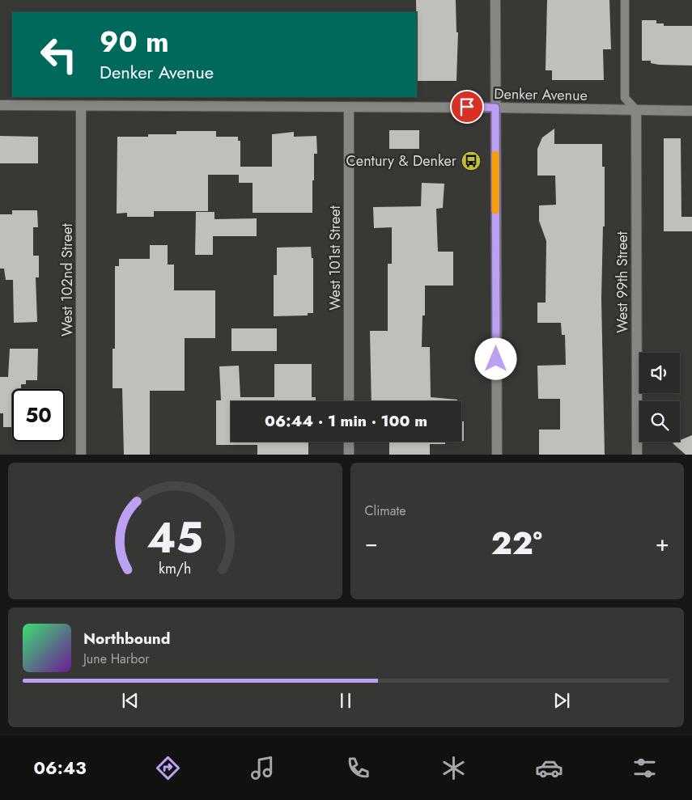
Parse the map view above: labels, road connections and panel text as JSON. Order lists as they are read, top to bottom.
{
  "streets": {
    "street": [
      "Denker Avenue",
      "West 101st Street",
      "West 102nd Street",
      "West 99th Street"
    ]
  },
  "crossings": [
    ["Denker Avenue", "West 101st Street"],
    ["Denker Avenue", "West 102nd Street"],
    ["Denker Avenue", "West 99th Street"]
  ],
  "places": {
    "bus stop": ["Century & Denker"]
  },
  "page": {
    "turn": ["90 m", "Denker Avenue"],
    "limit": "50",
    "trip": "06:44 · 1 min · 100 m",
    "tile": "Climate",
    "heat": ["−", "22°", "+"],
    "song": ["Northbound", "June Harbor"],
    "tabs": "06:43",
    "gauge": ["45", "km/h"]
  }
}
